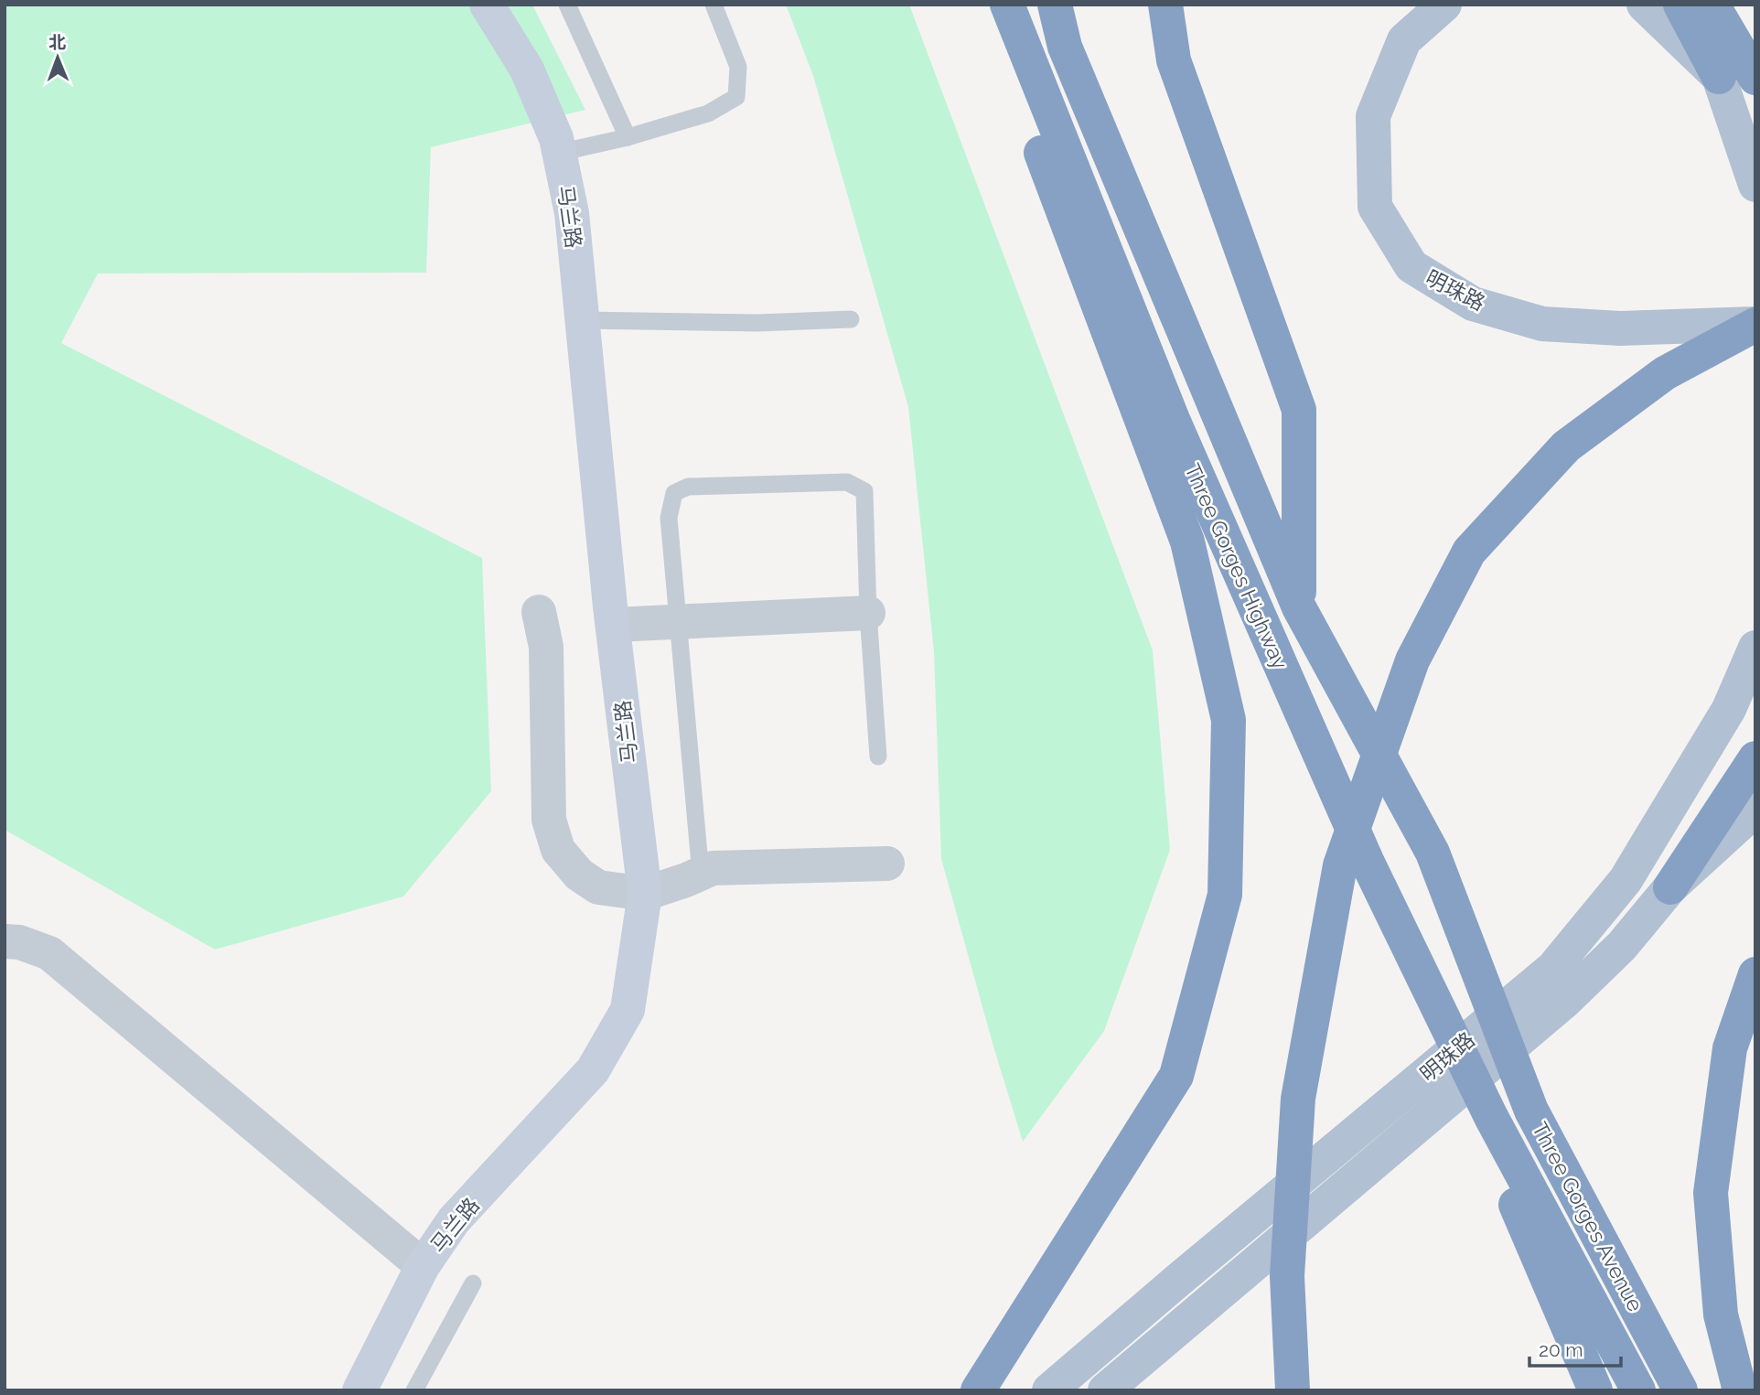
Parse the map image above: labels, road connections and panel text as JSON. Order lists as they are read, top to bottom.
{
  "streets": {
    "highway": ["Three Gorges Highway", "Three Gorges Avenue"],
    "main road": ["明珠路"],
    "street": ["马兰路"]
  },
  "crossings": [
    ["Three Gorges Highway", "Three Gorges Avenue"]
  ],
  "scale_bar": "20 m",
  "north": "top"
}
